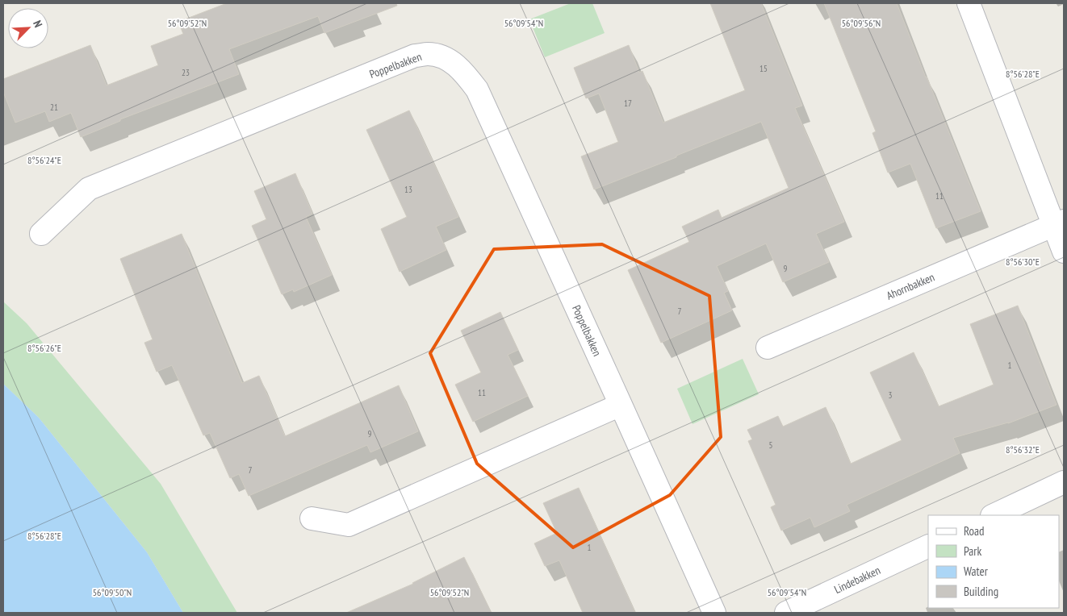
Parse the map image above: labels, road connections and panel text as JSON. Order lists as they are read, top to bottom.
{
  "streets": {
    "street": ["Poppelbakken", "Ahornbakken", "Lindebakken"]
  },
  "house_numbers": [
    "15",
    "23",
    "17",
    "21",
    "13",
    "11",
    "9",
    "7",
    "1",
    "11",
    "3",
    "9",
    "5",
    "7",
    "1"
  ],
  "legend": [
    "Road",
    "Park",
    "Water",
    "Building"
  ],
  "north": "top right",
  "coordinates": [
    "56°09'54\"N",
    "56°09'56\"N",
    "56°09'52\"N",
    "8°56'28\"E",
    "8°56'24\"E",
    "8°56'30\"E",
    "8°56'26\"E",
    "8°56'32\"E",
    "56°09'50\"N"
  ]
}
